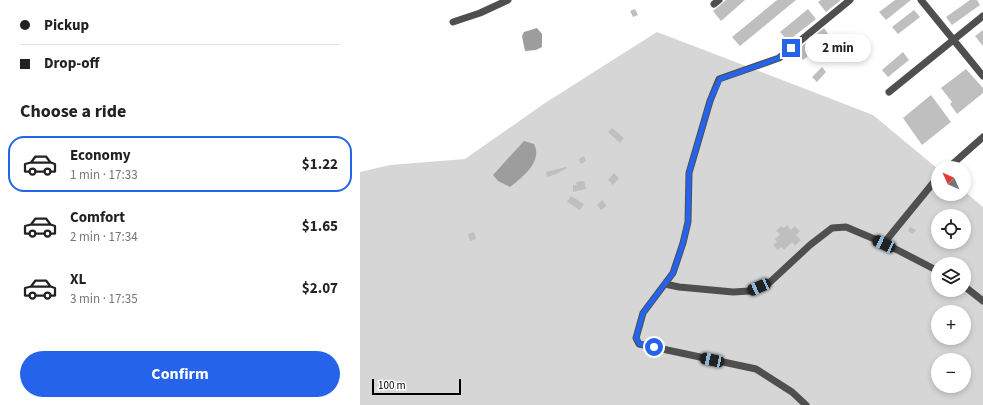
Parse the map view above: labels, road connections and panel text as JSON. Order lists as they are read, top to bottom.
{
  "scale_bar": "100 m",
  "north": "top left",
  "page": {
    "banner": ["Pickup", "Drop-off"],
    "bubble": "2 min",
    "heading": "Choose a ride",
    "list": [
      {
        "name": "Economy",
        "note": "1 min · 17:33",
        "value": "$1.22"
      },
      {
        "name": "Comfort",
        "note": "2 min · 17:34",
        "value": "$1.65"
      },
      {
        "name": "XL",
        "note": "3 min · 17:35",
        "value": "$2.07"
      }
    ],
    "map_buttons": ["+", "−"],
    "buttons": "Confirm",
    "scale": "100 m"
  }
}
